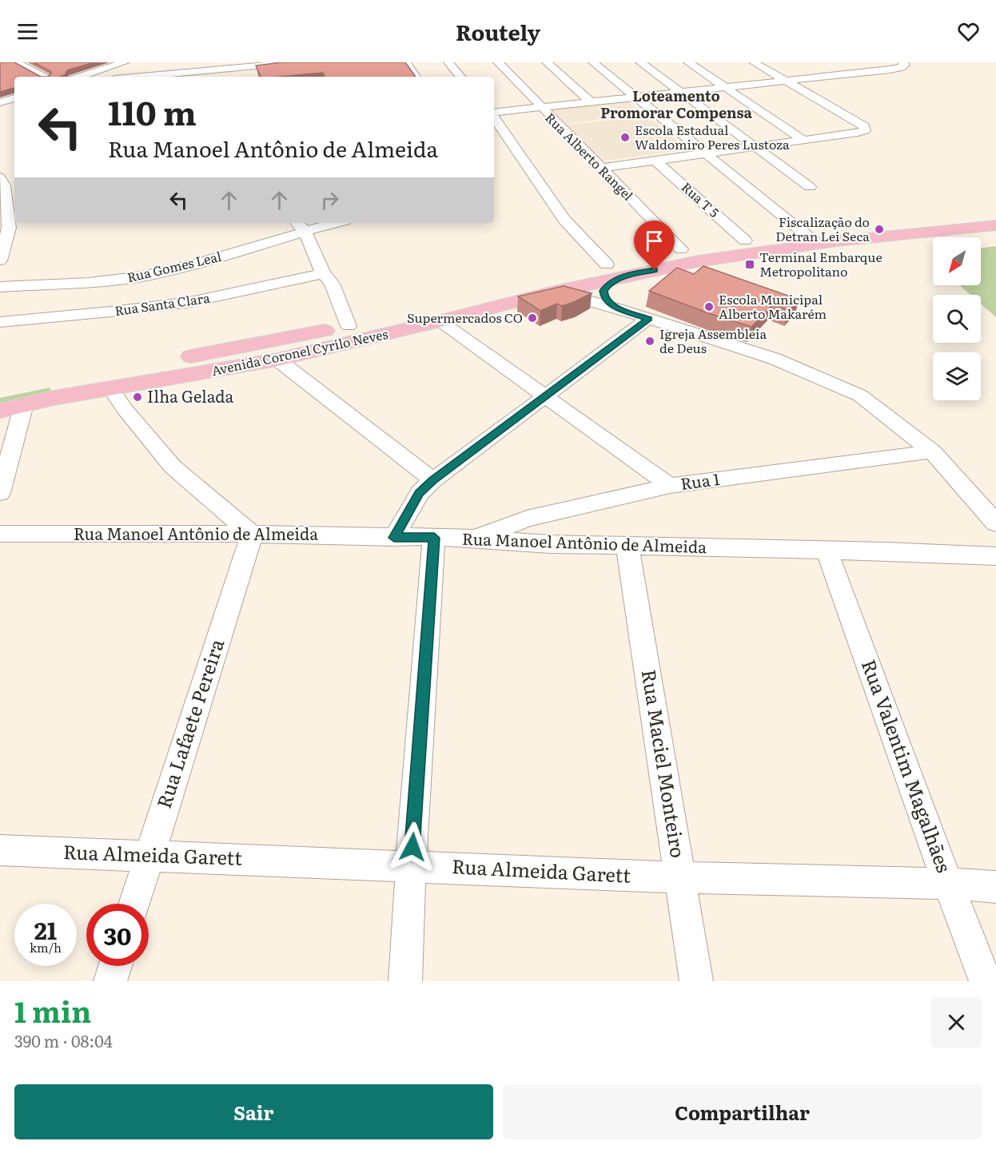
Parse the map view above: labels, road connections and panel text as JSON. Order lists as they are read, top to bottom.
{
  "streets": {
    "highway": ["Avenida Coronel Cyrilo Neves"],
    "street": [
      "Rua Alberto Rangel",
      "Rua T 5",
      "Rua Gomes Leal",
      "Rua Santa Clara",
      "Rua 1",
      "Rua Manoel Antônio de Almeida",
      "Rua Lafaete Pereira",
      "Rua Maciel Monteiro",
      "Rua Valentim Magalhães",
      "Rua Almeida Garett"
    ]
  },
  "crossings": [
    ["Rua Alberto Rangel", "Avenida Coronel Cyrilo Neves"],
    ["Rua T 5", "Avenida Coronel Cyrilo Neves"],
    ["Rua 1", "Rua Manoel Antônio de Almeida"],
    ["Rua Manoel Antônio de Almeida", "Rua Lafaete Pereira"],
    ["Rua Manoel Antônio de Almeida", "Rua Maciel Monteiro"],
    ["Rua Manoel Antônio de Almeida", "Rua Valentim Magalhães"],
    ["Rua Lafaete Pereira", "Rua Almeida Garett"],
    ["Rua Maciel Monteiro", "Rua Almeida Garett"],
    ["Rua Valentim Magalhães", "Rua Almeida Garett"]
  ],
  "districts": ["Loteamento Promorar Compensa"],
  "places": {
    "other": [
      "Escola Estadual Waldomiro Peres Lustoza",
      "Fiscalização do Detran Lei Seca",
      "Escola Municipal Alberto Makarém",
      "Supermercados CO",
      "Igreja Assembleia de Deus",
      "Ilha Gelada"
    ],
    "transit": ["Terminal Embarque Metropolitano"]
  },
  "north": "bottom left",
  "page": {
    "header": "Routely",
    "turn": ["110 m", "Rua Manoel Antônio de Almeida"],
    "speed": "21 km/h",
    "limit": "30",
    "heading": ["1 min", "390 m · 08:04"],
    "buttons": ["Sair", "Compartilhar"]
  }
}
